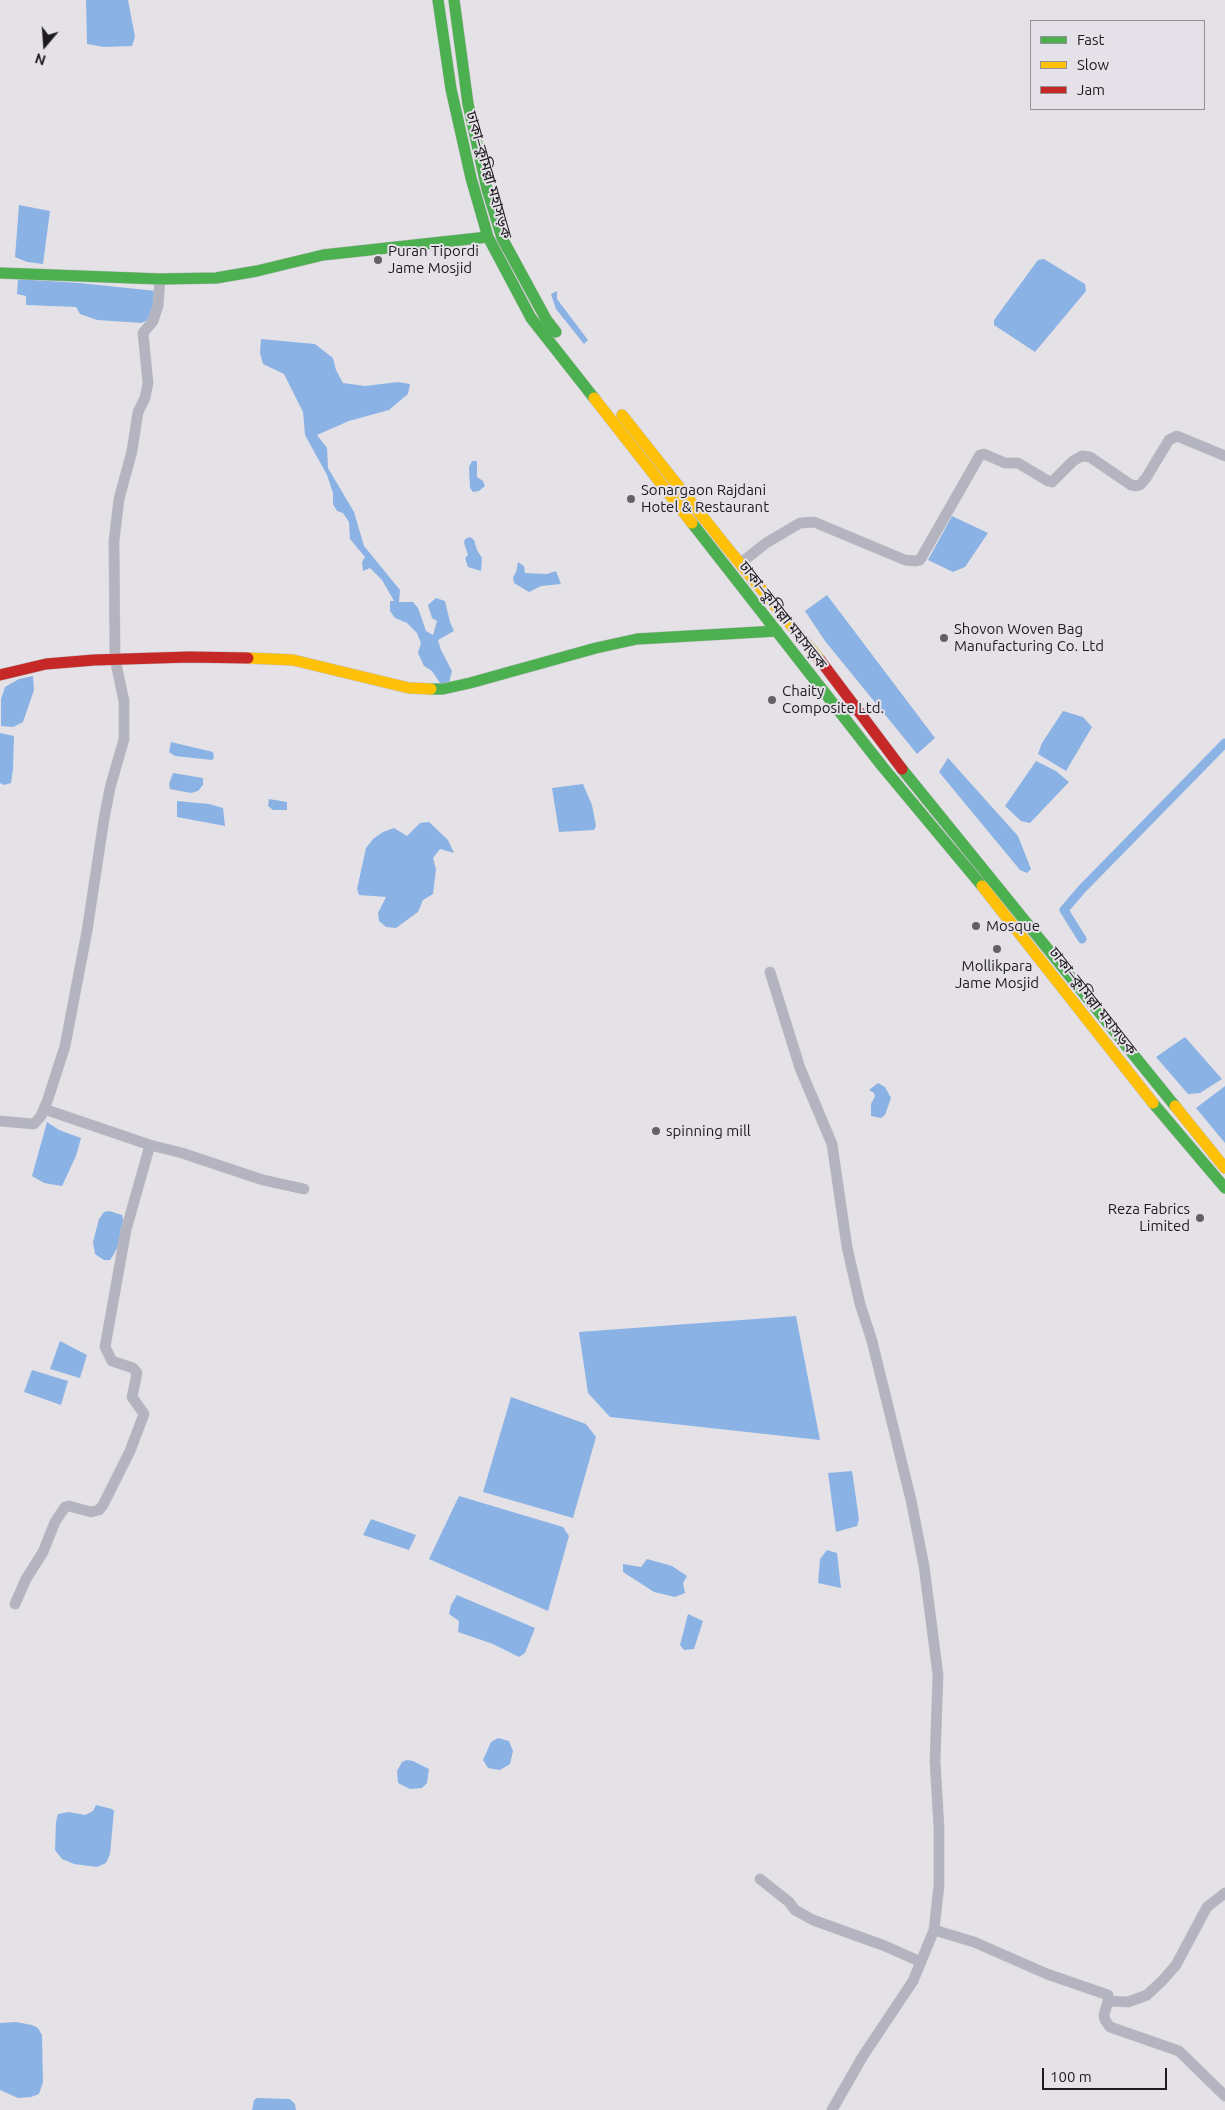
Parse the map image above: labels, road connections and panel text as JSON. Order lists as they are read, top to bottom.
{
  "streets": {
    "main road": ["ঢাকা–কুমিল্লা মহাসড়ক"]
  },
  "places": [
    "Puran Tipordi Jame Mosjid",
    "Sonargaon Rajdani Hotel & Restaurant",
    "Shovon Woven Bag Manufacturing Co. Ltd",
    "Chaity Composite Ltd.",
    "Mosque",
    "Mollikpara Jame Mosjid",
    "spinning mill",
    "Reza Fabrics Limited"
  ],
  "legend": ["Fast", "Slow", "Jam"],
  "scale_bar": "100 m",
  "north": "bottom"
}
